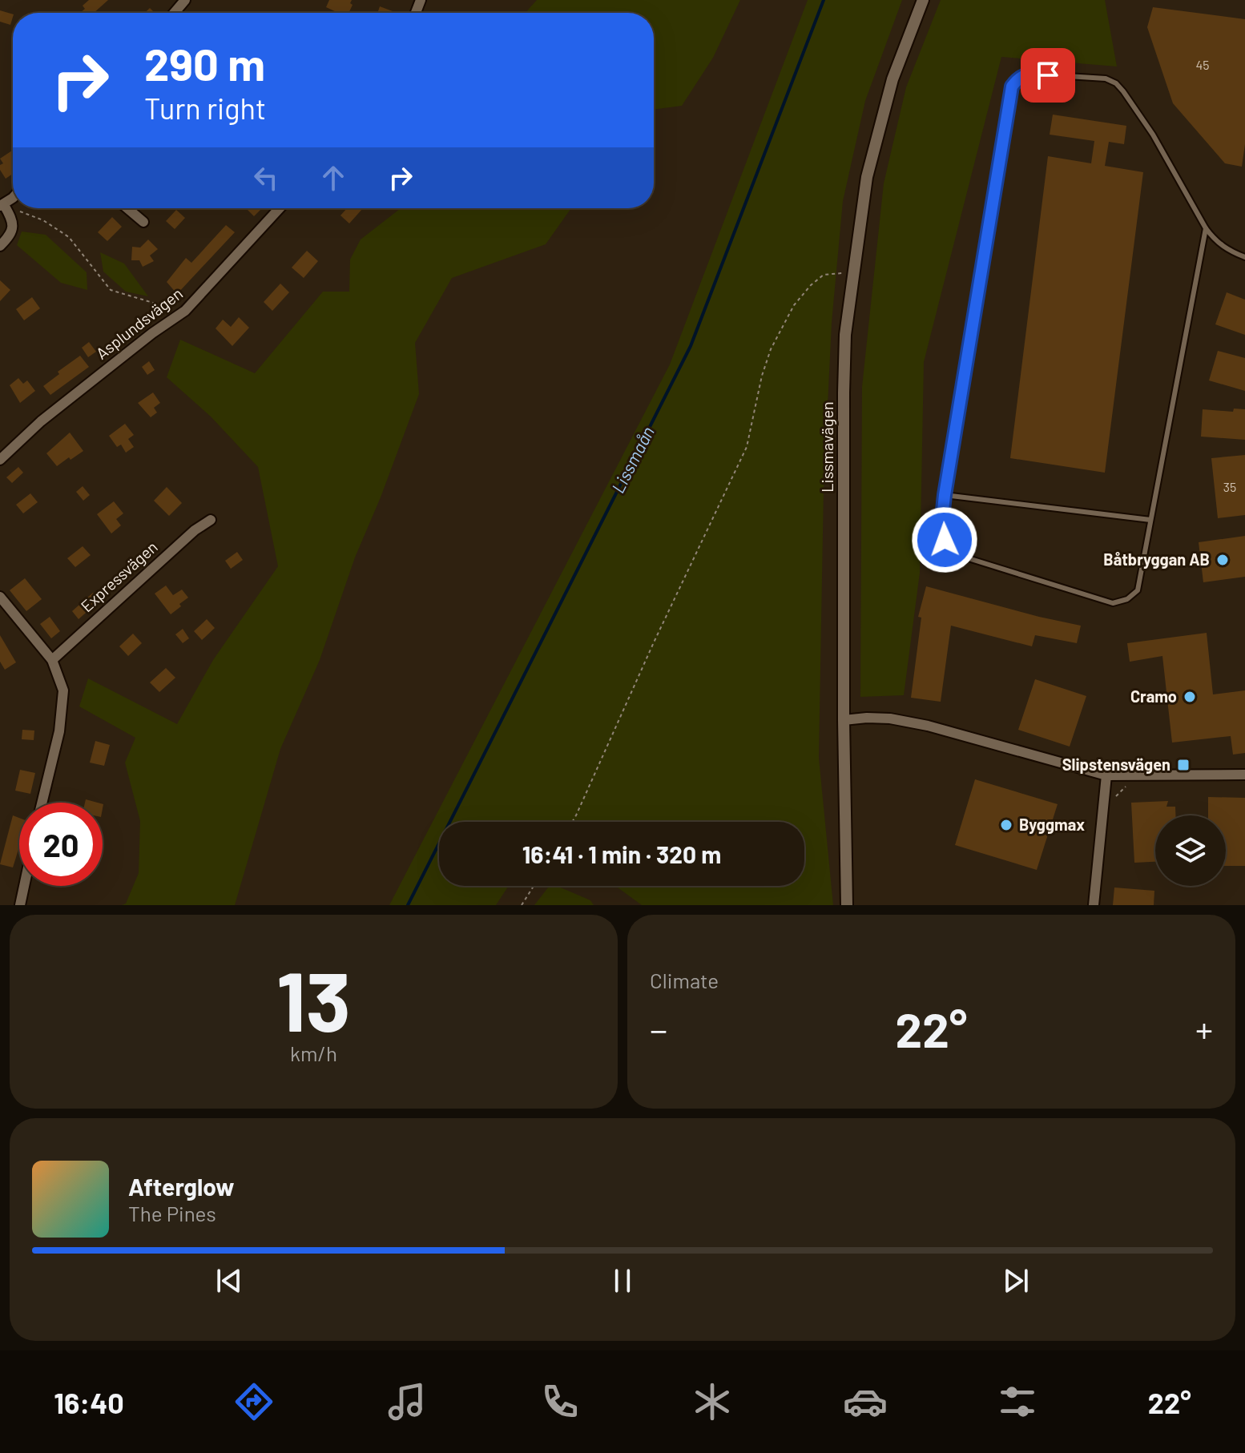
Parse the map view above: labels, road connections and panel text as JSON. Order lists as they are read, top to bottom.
{
  "streets": {
    "street": ["Asplundsvägen", "Lissmavägen", "Expressvägen"]
  },
  "water": ["Lissmaån"],
  "places": {
    "other": ["Båtbryggan AB", "Cramo", "Byggmax"],
    "transit": ["Slipstensvägen"]
  },
  "house_numbers": ["45", "35"],
  "page": {
    "turn": ["290 m", "Turn right"],
    "limit": "20",
    "trip": "16:41 · 1 min · 320 m",
    "tile": [
      ["13", "km/h"],
      "Climate"
    ],
    "heat": ["−", "22°", "+"],
    "song": ["Afterglow", "The Pines"],
    "tabs": ["16:40", "22°"]
  }
}
